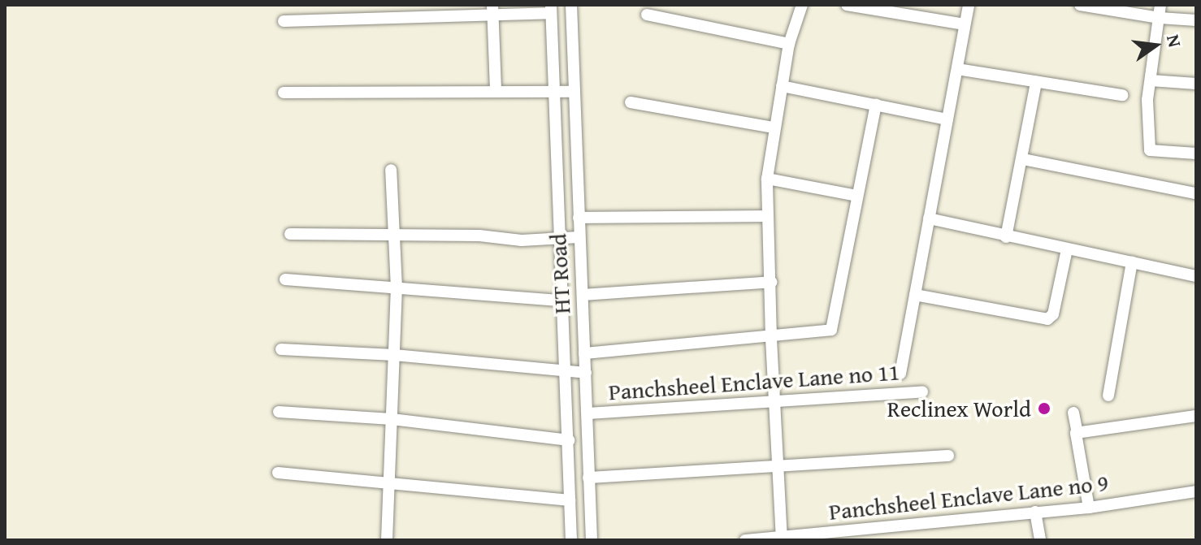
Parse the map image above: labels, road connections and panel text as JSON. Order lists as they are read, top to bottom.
{
  "streets": {
    "street": ["HT Road", "Panchsheel Enclave Lane no 11", "Panchsheel Enclave Lane no 9"]
  },
  "crossings": [
    ["HT Road", "Panchsheel Enclave Lane no 11"]
  ],
  "places": ["Reclinex World"],
  "north": "right"
}
